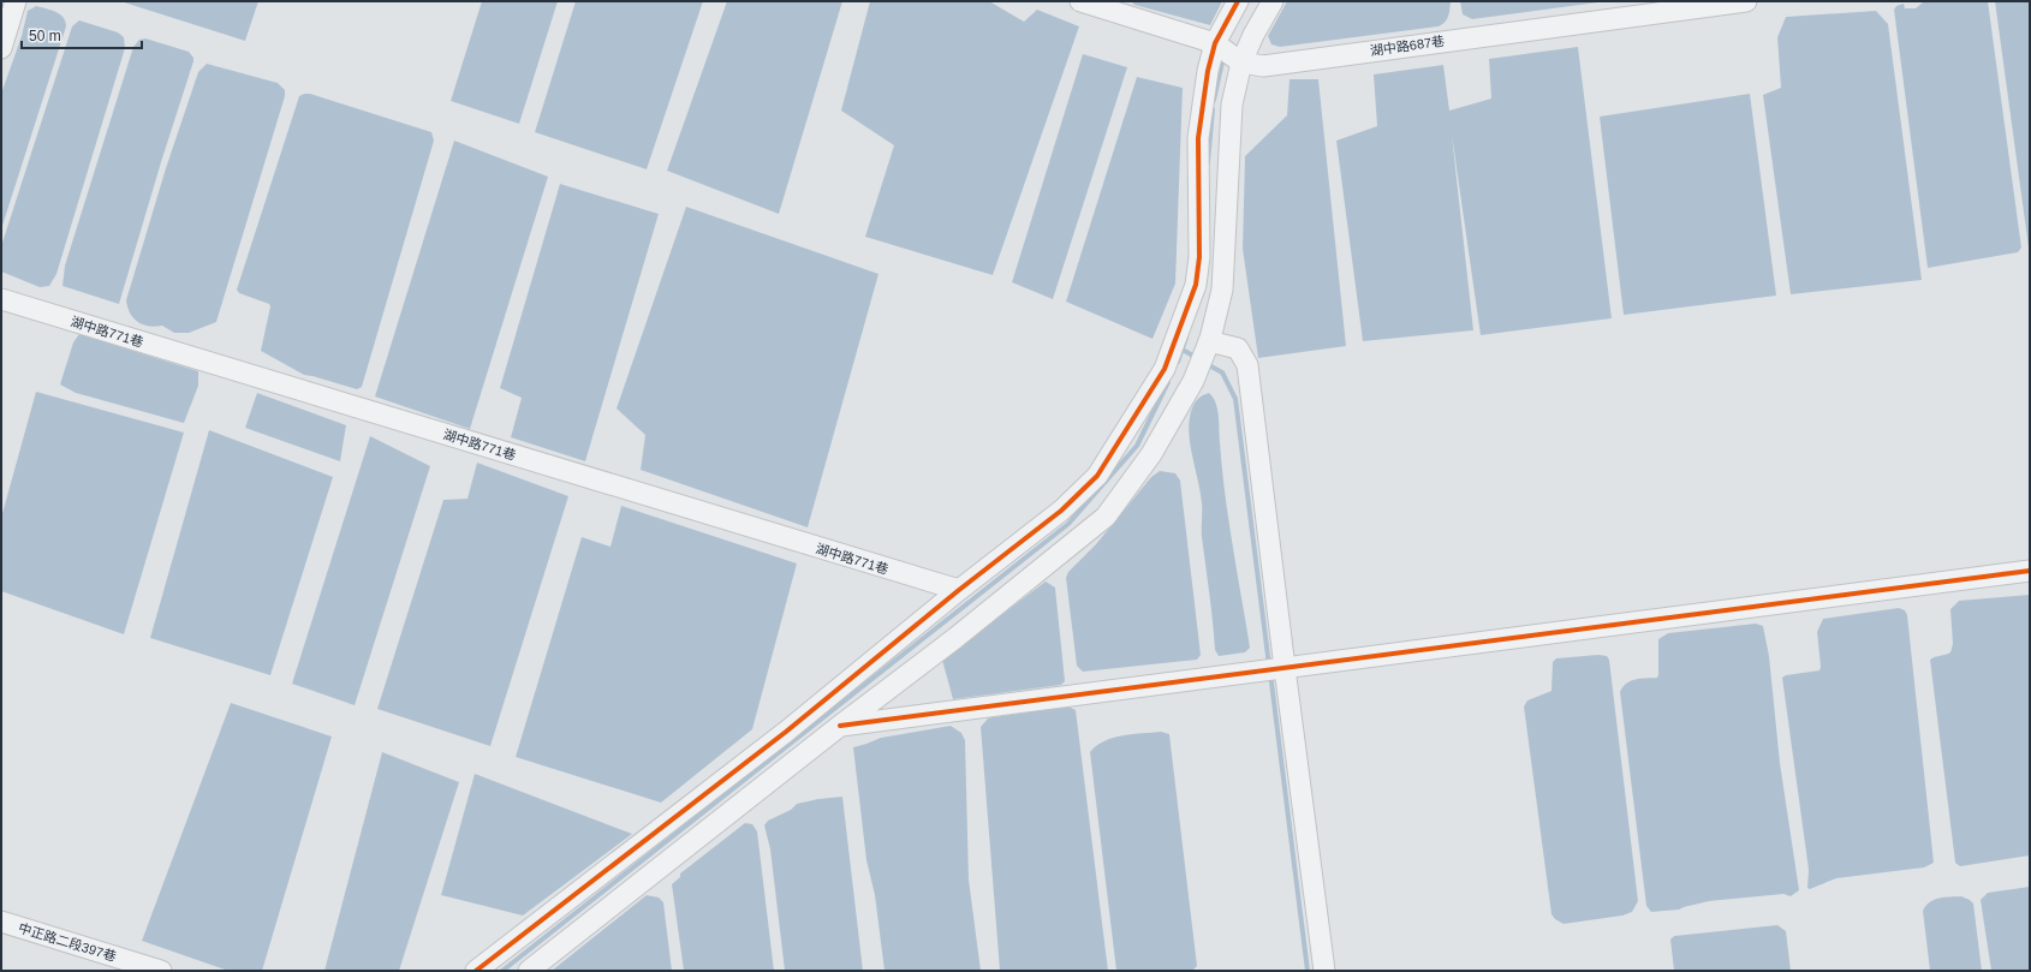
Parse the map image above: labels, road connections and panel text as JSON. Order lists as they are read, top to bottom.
{
  "streets": {
    "street": ["湖中路687巷", "湖中路771巷", "中正路二段397巷"]
  },
  "scale_bar": "50 m"
}
